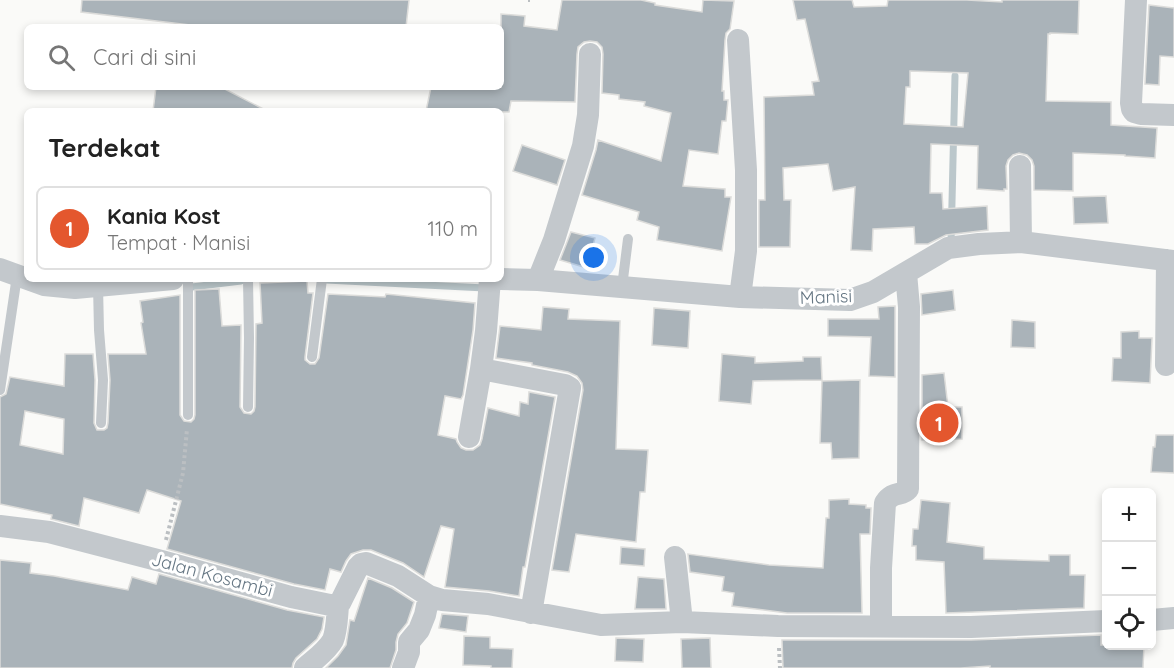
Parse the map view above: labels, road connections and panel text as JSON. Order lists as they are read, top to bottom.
{
  "streets": {
    "street": ["Manisi", "Jalan Kosambi"]
  },
  "page": {
    "search": "Cari di sini",
    "heading": "Terdekat",
    "list": [
      {
        "mark": "1",
        "name": "Kania Kost",
        "note": "Tempat · Manisi",
        "value": "110 m"
      }
    ],
    "pins": "1",
    "map_buttons": ["+", "−"]
  }
}
